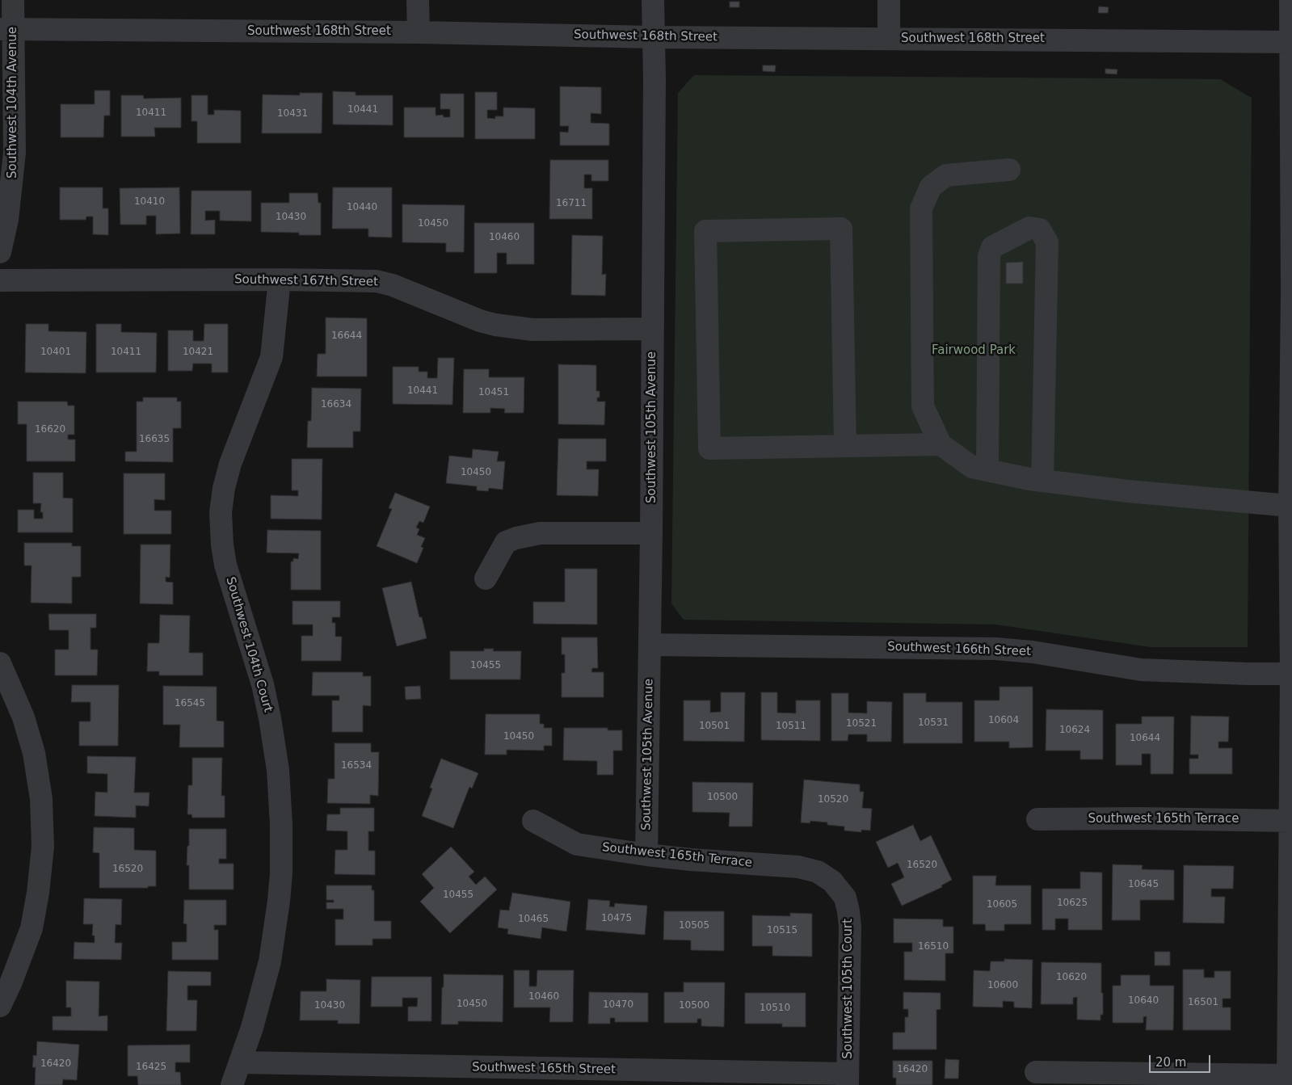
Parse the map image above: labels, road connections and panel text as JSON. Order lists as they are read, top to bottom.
{
  "streets": {
    "street": [
      "Southwest 168th Street",
      "Southwest 104th Avenue",
      "Southwest 167th Street",
      "Southwest 105th Avenue",
      "Southwest 104th Court",
      "Southwest 166th Street",
      "Southwest 165th Terrace",
      "Southwest 105th Court",
      "Southwest 165th Street"
    ]
  },
  "crossings": [
    ["Southwest 168th Street", "Southwest 104th Avenue"],
    ["Southwest 168th Street", "Southwest 105th Avenue"],
    ["Southwest 167th Street", "Southwest 105th Avenue"],
    ["Southwest 167th Street", "Southwest 104th Court"],
    ["Southwest 105th Avenue", "Southwest 166th Street"],
    ["Southwest 105th Avenue", "Southwest 165th Terrace"],
    ["Southwest 104th Court", "Southwest 165th Street"],
    ["Southwest 165th Terrace", "Southwest 105th Court"],
    ["Southwest 105th Court", "Southwest 165th Street"]
  ],
  "parks": ["Fairwood Park"],
  "house_numbers": [
    "10441",
    "10411",
    "10431",
    "10410",
    "16711",
    "10440",
    "10430",
    "10450",
    "10460",
    "16644",
    "10401",
    "10411",
    "10421",
    "10441",
    "10451",
    "16634",
    "16620",
    "16635",
    "10450",
    "10455",
    "16545",
    "10604",
    "10531",
    "10521",
    "10501",
    "10511",
    "10624",
    "10450",
    "10644",
    "16534",
    "10500",
    "10520",
    "16520",
    "16520",
    "10645",
    "10455",
    "10625",
    "10605",
    "10475",
    "10465",
    "10505",
    "10515",
    "16510",
    "10620",
    "10600",
    "10460",
    "10640",
    "16501",
    "10450",
    "10470",
    "10430",
    "10500",
    "10510",
    "16420",
    "16425",
    "16420"
  ],
  "scale_bar": "20 m"
}
